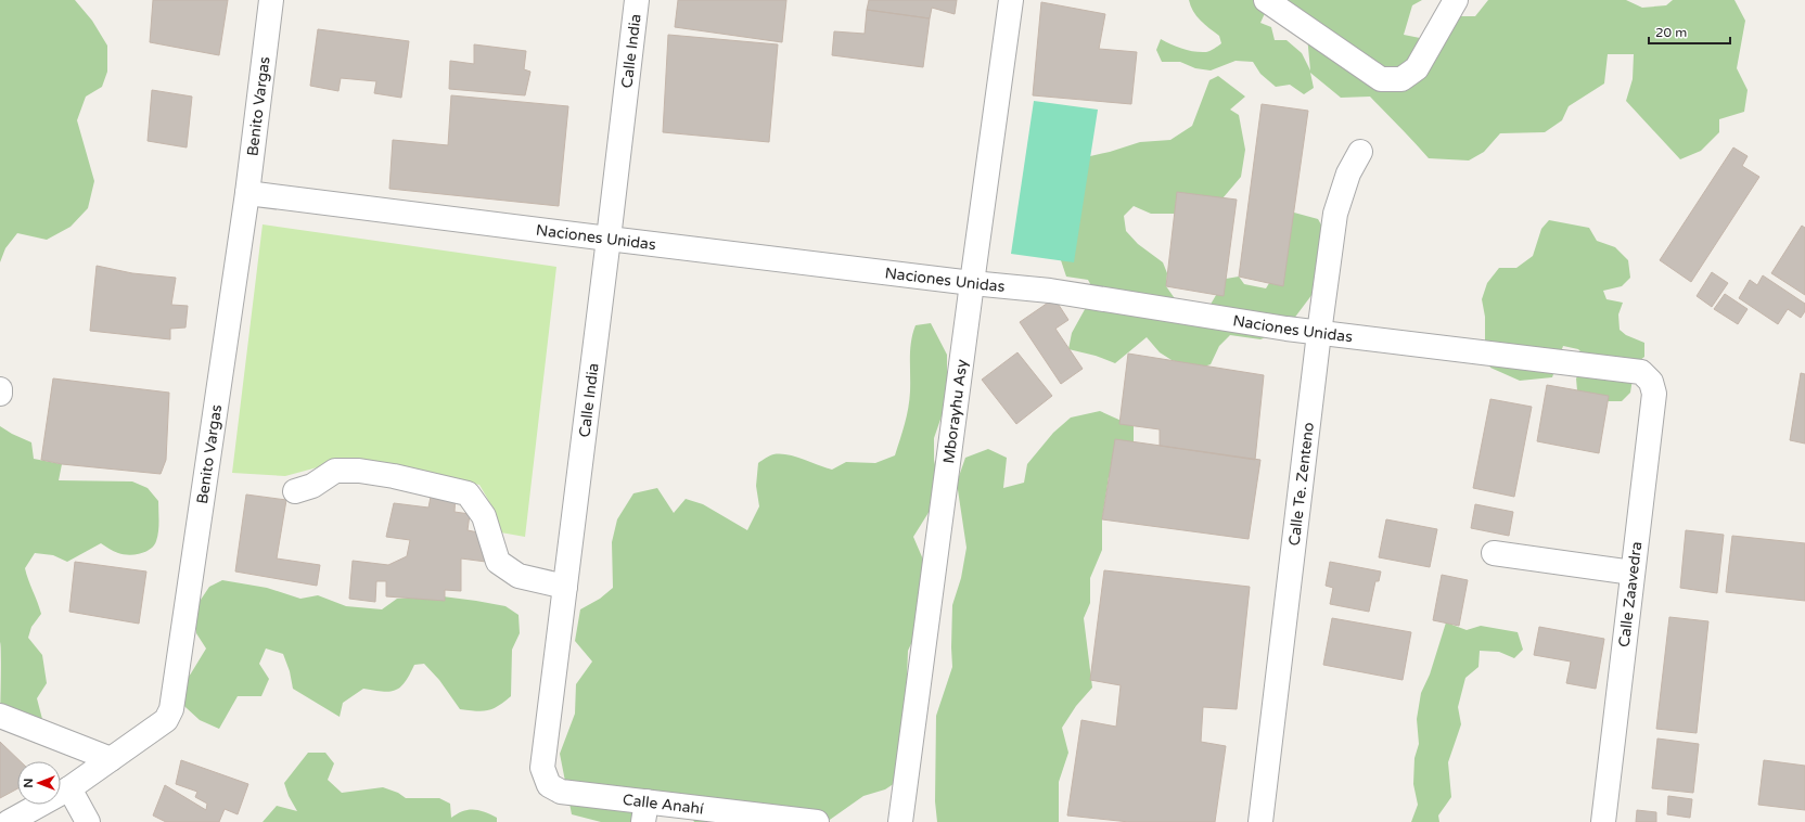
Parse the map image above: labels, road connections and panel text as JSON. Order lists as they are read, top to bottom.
{
  "streets": {
    "street": [
      "Calle India",
      "Benito Vargas",
      "Naciones Unidas",
      "Mborayhu Asy",
      "Calle Te. Zenteno",
      "Calle Zaavedra",
      "Calle Anahí"
    ]
  },
  "crossings": [
    ["Calle India", "Naciones Unidas"],
    ["Calle India", "Calle Anahí"],
    ["Benito Vargas", "Naciones Unidas"],
    ["Naciones Unidas", "Mborayhu Asy"],
    ["Naciones Unidas", "Calle Te. Zenteno"],
    ["Naciones Unidas", "Calle Zaavedra"]
  ],
  "scale_bar": "20 m",
  "north": "left"
}
